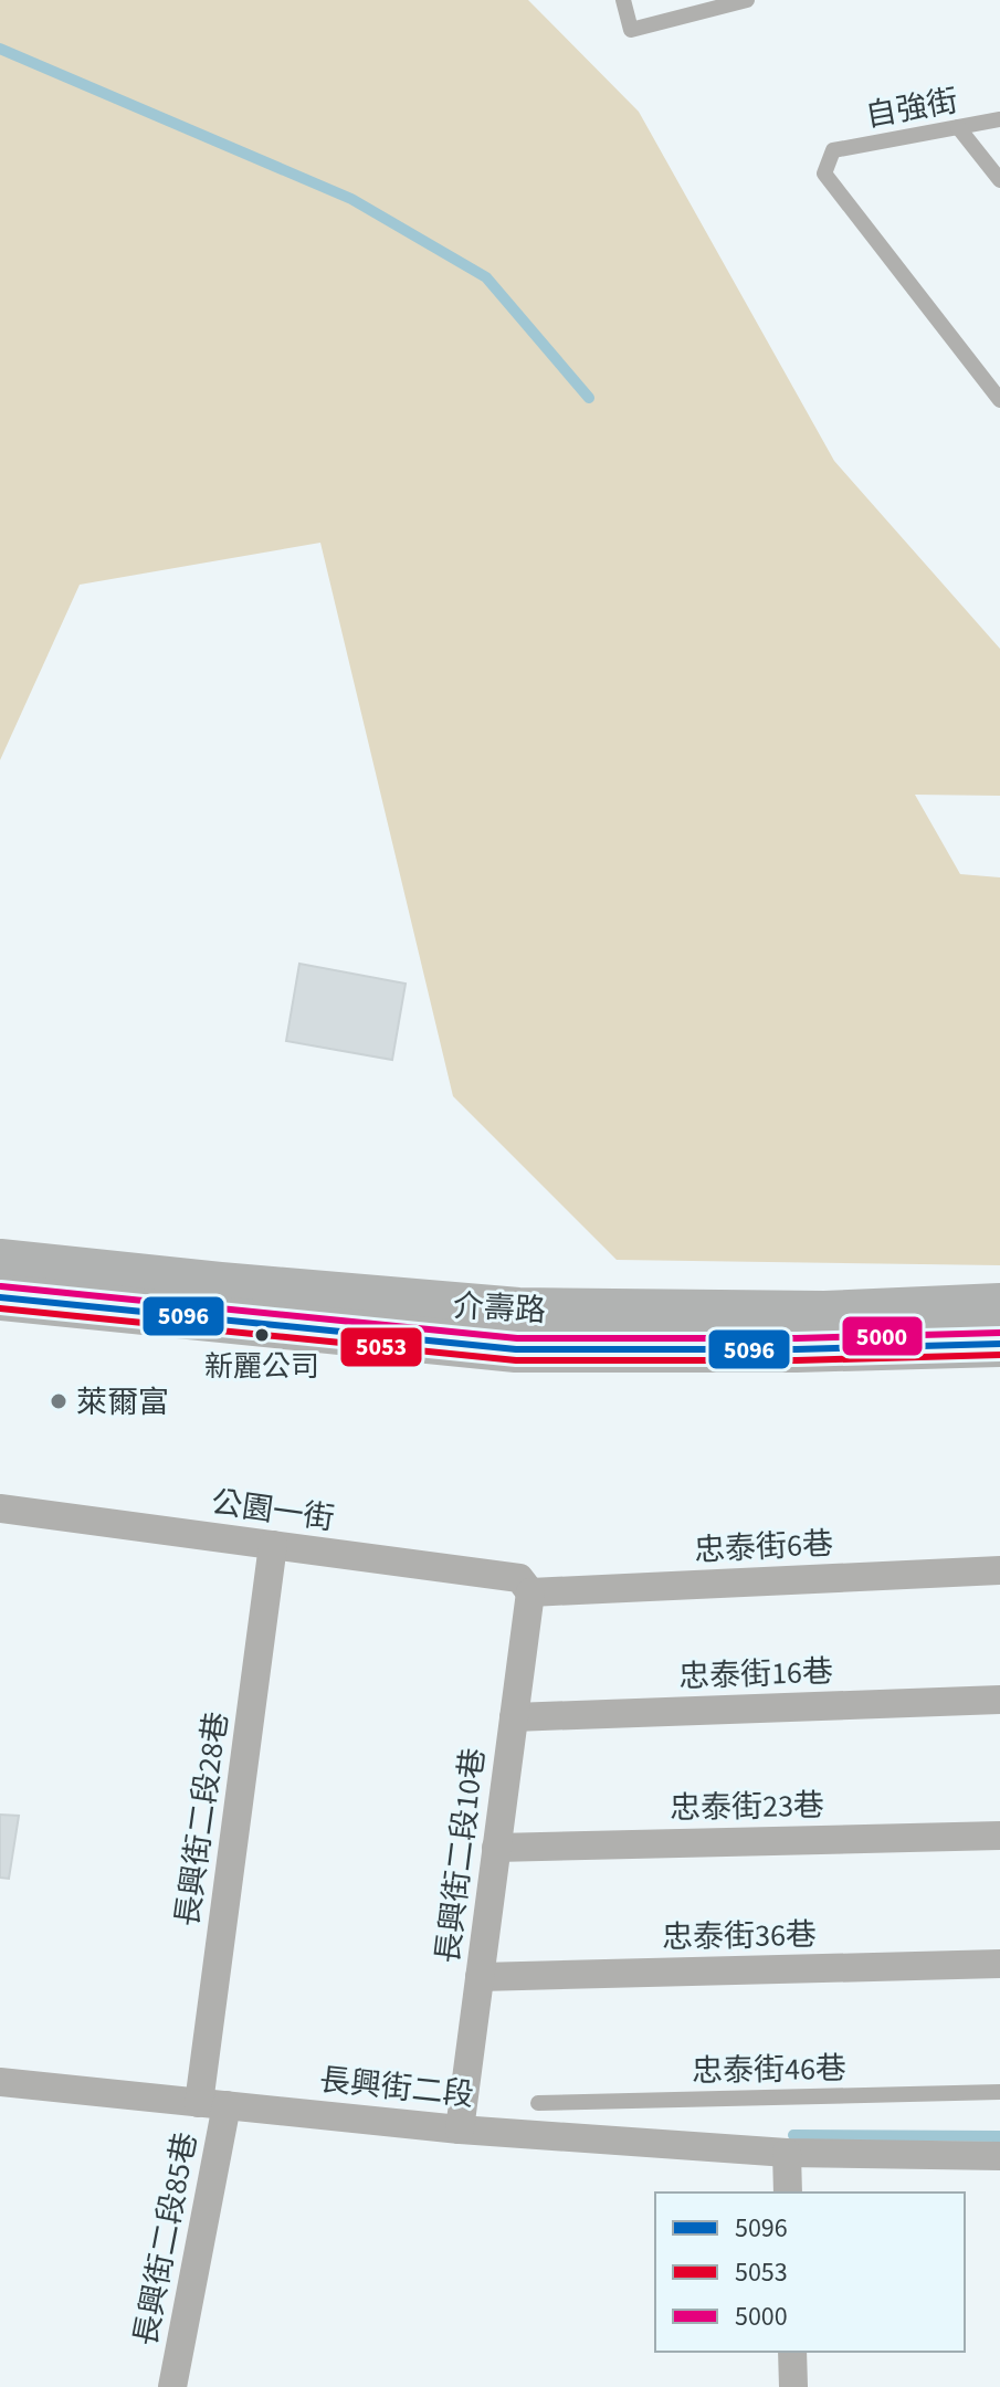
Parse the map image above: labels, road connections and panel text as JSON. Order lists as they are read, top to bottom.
{
  "streets": {
    "main road": ["介壽路"],
    "street": [
      "公園一街",
      "忠泰街6巷",
      "忠泰街16巷",
      "忠泰街23巷",
      "長興街二段28巷",
      "長興街二段10巷",
      "忠泰街36巷",
      "長興街二段",
      "長興街二段85巷"
    ],
    "lane": ["自強街", "忠泰街46巷"]
  },
  "crossings": [
    ["公園一街", "忠泰街6巷"],
    ["公園一街", "長興街二段28巷"],
    ["公園一街", "長興街二段10巷"],
    ["忠泰街6巷", "長興街二段10巷"],
    ["忠泰街16巷", "長興街二段10巷"],
    ["忠泰街23巷", "長興街二段10巷"],
    ["長興街二段28巷", "長興街二段"],
    ["長興街二段28巷", "長興街二段85巷"],
    ["長興街二段10巷", "忠泰街36巷"],
    ["長興街二段10巷", "長興街二段"],
    ["長興街二段", "長興街二段85巷"]
  ],
  "places": ["新麗公司", "萊爾富"],
  "lines": ["transit line 5000", "transit line 5096", "transit line 5053"],
  "legend": ["5096", "5053", "5000"]
}
